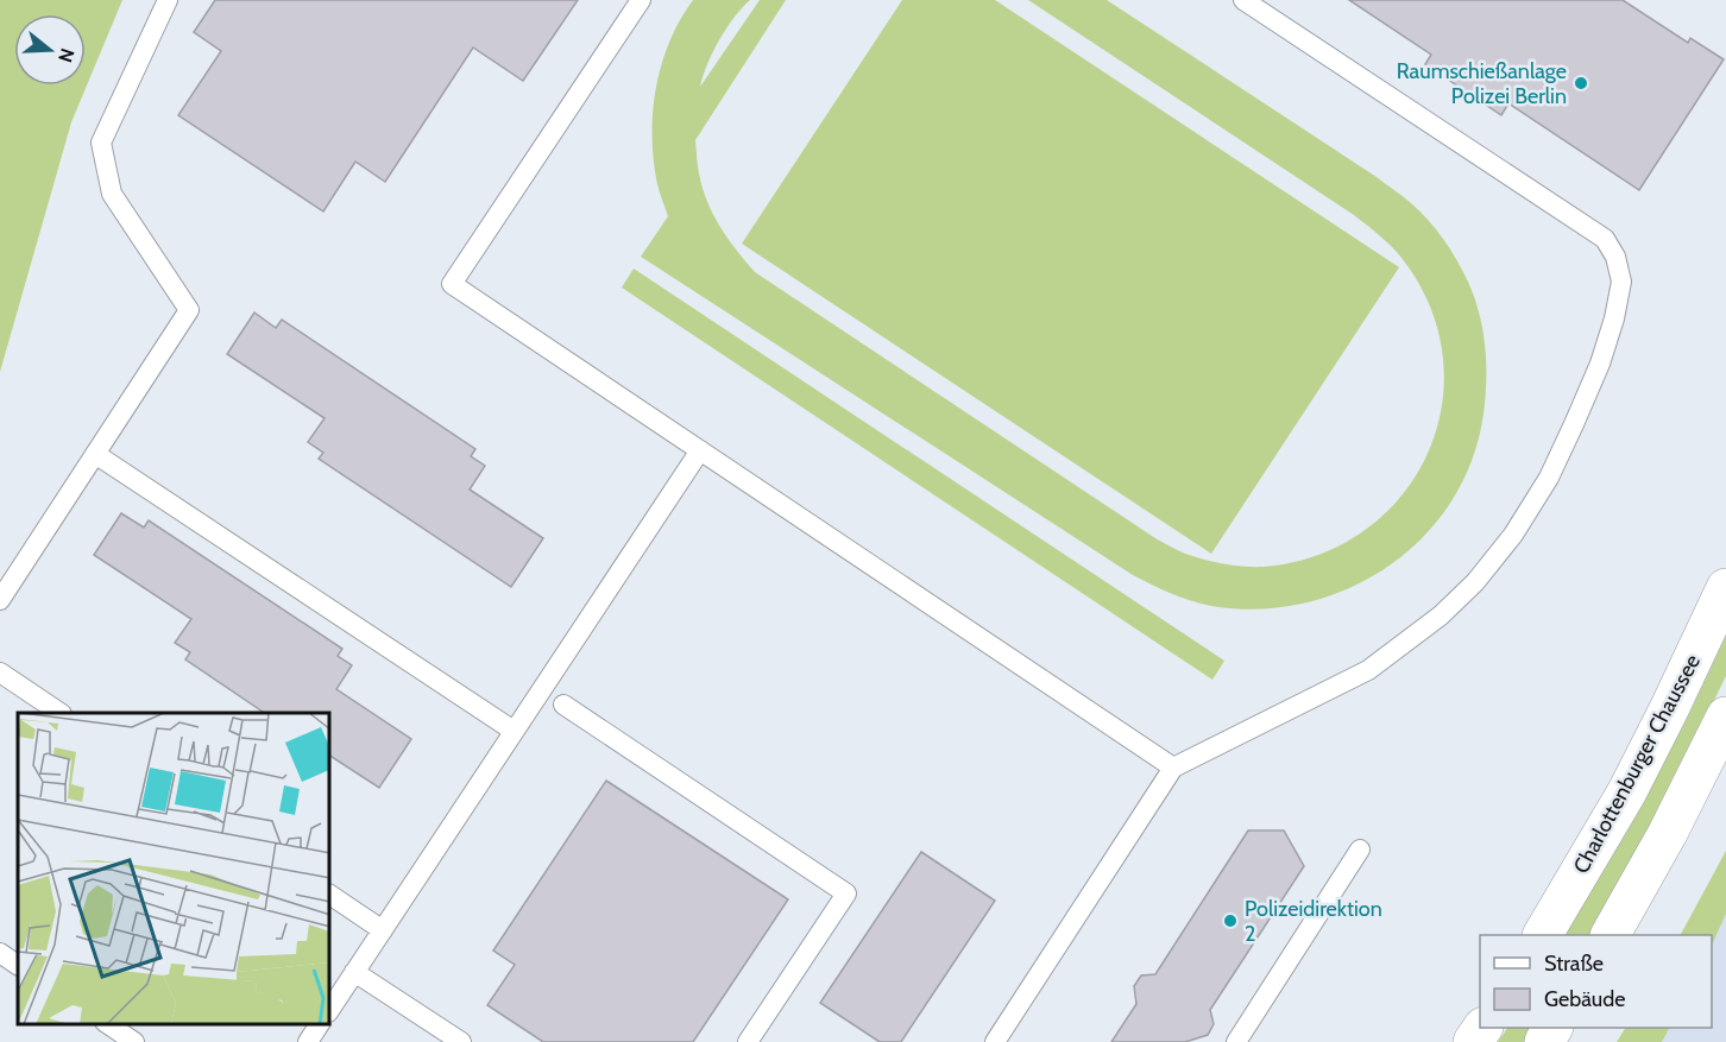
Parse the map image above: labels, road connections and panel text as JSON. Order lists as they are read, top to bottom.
{
  "streets": {
    "main road": ["Charlottenburger Chaussee"]
  },
  "places": ["Raumschießanlage Polizei Berlin", "Polizeidirektion 2"],
  "legend": ["Straße", "Gebäude"],
  "north": "right"
}
